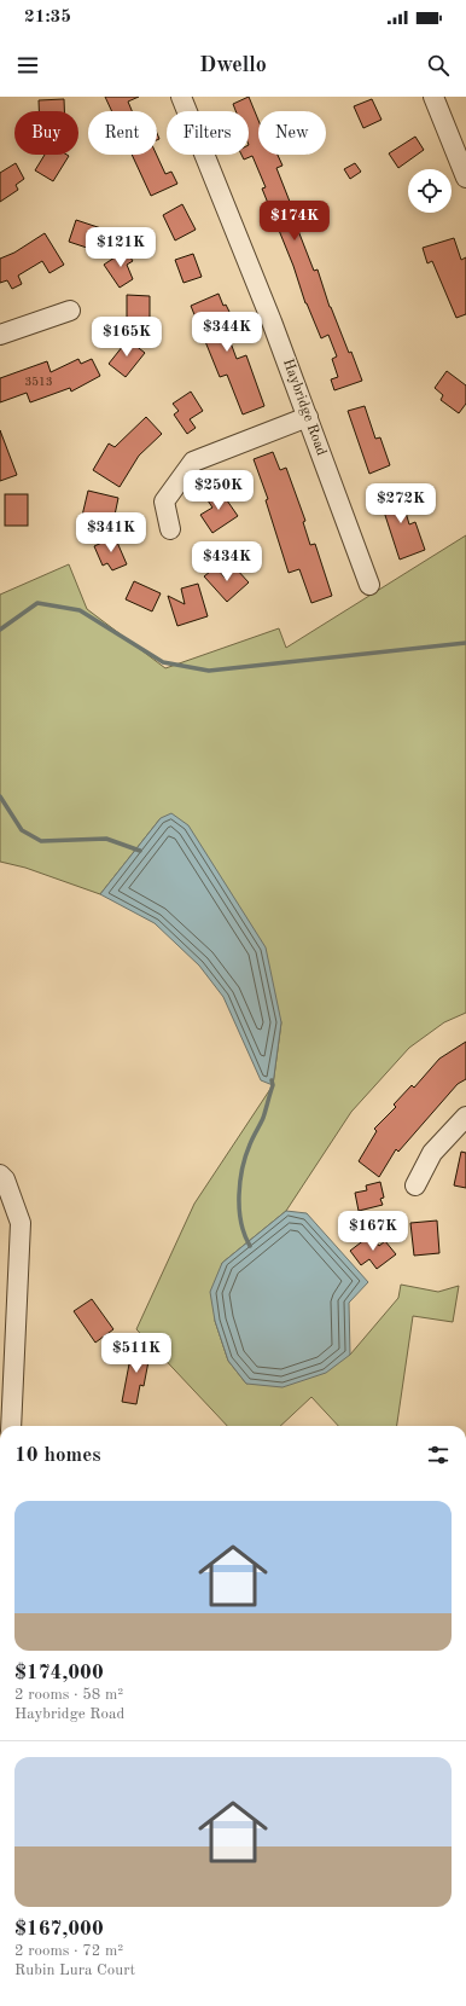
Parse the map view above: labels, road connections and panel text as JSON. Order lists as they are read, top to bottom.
{
  "streets": {
    "street": ["Haybridge Road"]
  },
  "house_numbers": ["3513"],
  "page": {
    "status": "21:35",
    "header": "Dwello",
    "chip": [
      "Buy",
      "Rent",
      "Filters",
      "New"
    ],
    "price": [
      "$174K",
      "$121K",
      "$344K",
      "$165K",
      "$250K",
      "$272K",
      "$341K",
      "$434K",
      "$167K",
      "$511K"
    ],
    "heading": "10 homes",
    "list": [
      {
        "name": "$174,000",
        "note": "2 rooms · 58 m² · Haybridge Road"
      },
      {
        "name": "$167,000",
        "note": "2 rooms · 72 m² · Rubin Lura Court"
      }
    ]
  }
}
